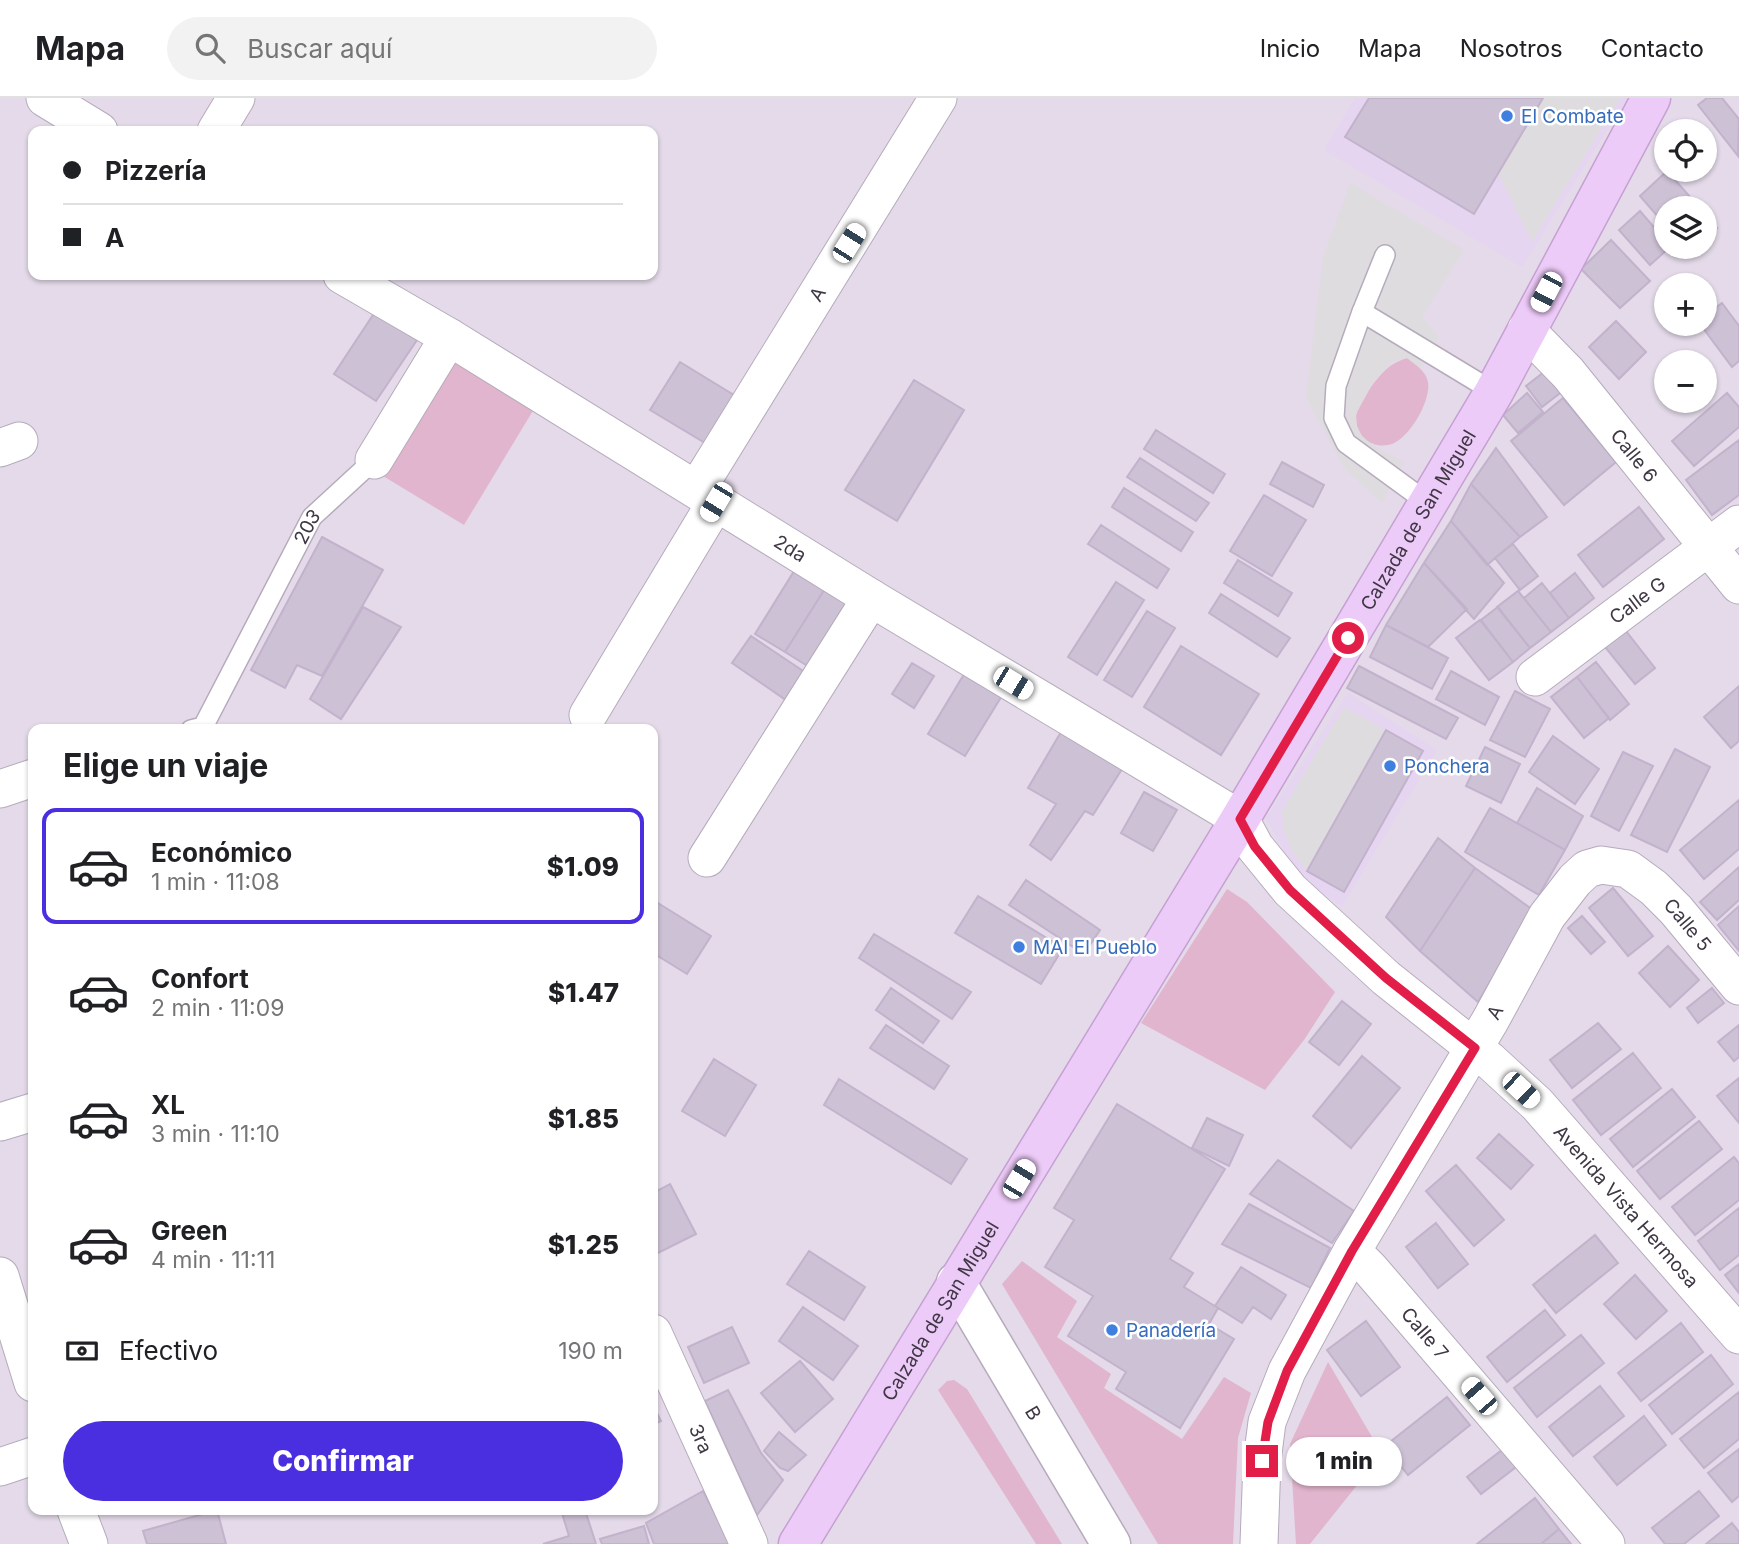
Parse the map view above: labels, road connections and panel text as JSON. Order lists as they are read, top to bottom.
{
  "streets": {
    "main road": ["Calzada de San Miguel"],
    "street": [
      "A",
      "Calle 6",
      "203",
      "2da",
      "Calle G",
      "Calle 5",
      "Avenida Vista Hermosa",
      "Calle 7",
      "B",
      "3ra"
    ]
  },
  "crossings": [
    ["A", "2da"],
    ["A", "Calle 5"],
    ["A", "Avenida Vista Hermosa"],
    ["A", "Calle 7"],
    ["Calle 6", "Calzada de San Miguel"],
    ["Calle 6", "Calle G"],
    ["Calzada de San Miguel", "2da"],
    ["Calzada de San Miguel", "Avenida Vista Hermosa"],
    ["Calzada de San Miguel", "B"],
    ["203", "2da"],
    ["2da", "Avenida Vista Hermosa"]
  ],
  "places": [
    "El Combate",
    "Ponchera",
    "MAI El Pueblo",
    "Panadería"
  ],
  "page": {
    "header": "Mapa",
    "search": "Buscar aquí",
    "nav": [
      "Inicio",
      "Mapa",
      "Nosotros",
      "Contacto"
    ],
    "map_buttons": ["+", "−"],
    "banner": ["Pizzería", "A"],
    "heading": "Elige un viaje",
    "list": [
      {
        "name": "Económico",
        "note": "1 min · 11:08",
        "value": "$1.09"
      },
      {
        "name": "Confort",
        "note": "2 min · 11:09",
        "value": "$1.47"
      },
      {
        "name": "XL",
        "note": "3 min · 11:10",
        "value": "$1.85"
      },
      {
        "name": "Green",
        "note": "4 min · 11:11",
        "value": "$1.25"
      }
    ],
    "pay": ["Efectivo", "190 m"],
    "buttons": "Confirmar",
    "bubble": "1 min"
  }
}
